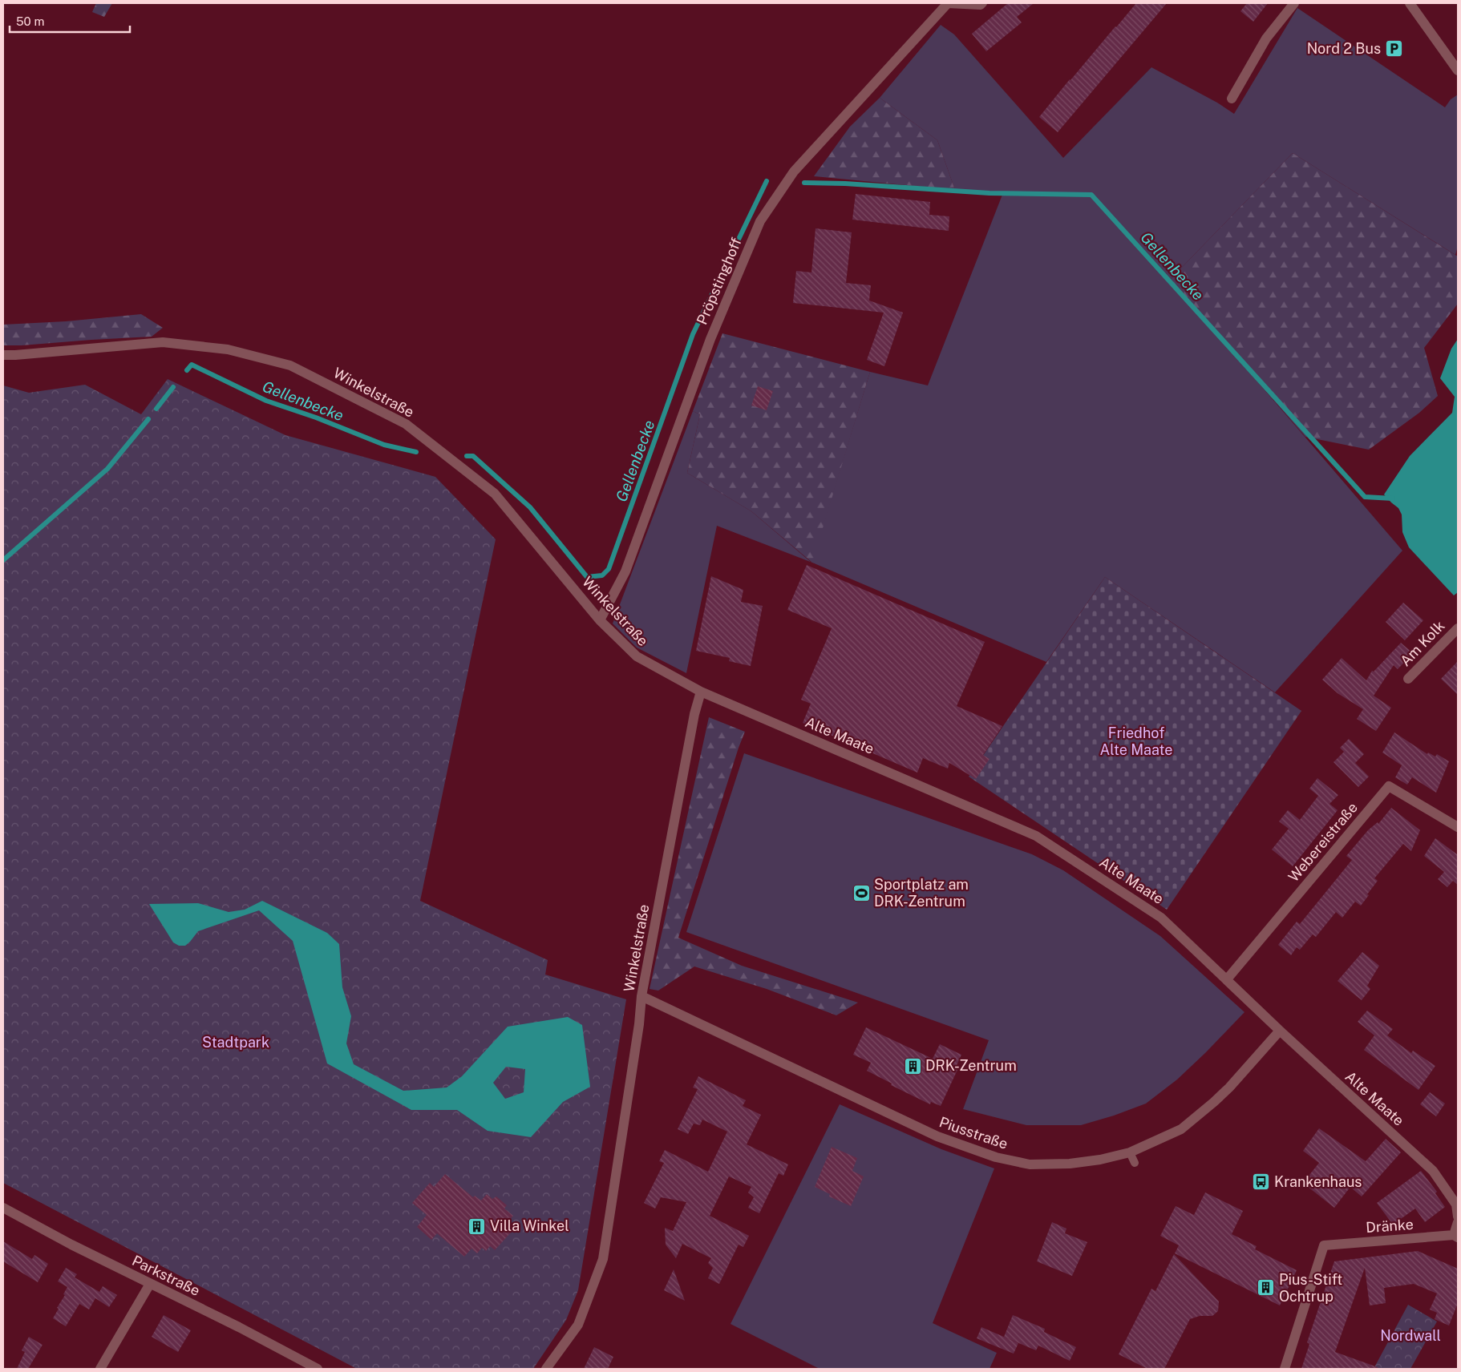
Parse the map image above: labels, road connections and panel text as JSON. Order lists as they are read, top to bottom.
{
  "streets": {
    "street": [
      "Pröpstinghoff",
      "Winkelstraße",
      "Am Kolk",
      "Alte Maate",
      "Webereistraße",
      "Piusstraße",
      "Dränke",
      "Parkstraße"
    ]
  },
  "crossings": [
    ["Pröpstinghoff", "Winkelstraße"],
    ["Winkelstraße", "Alte Maate"],
    ["Winkelstraße", "Piusstraße"],
    ["Alte Maate", "Webereistraße"],
    ["Alte Maate", "Piusstraße"]
  ],
  "water": ["Gellenbecke"],
  "parks": ["Friedhof Alte Maate", "Stadtpark", "Nordwall"],
  "places": {
    "parking": ["Nord 2 Bus"],
    "sports": ["Sportplatz am DRK-Zentrum"],
    "building": ["DRK-Zentrum", "Villa Winkel", "Pius-Stift Ochtrup"],
    "bus stop": ["Krankenhaus"]
  },
  "scale_bar": "50 m"
}
